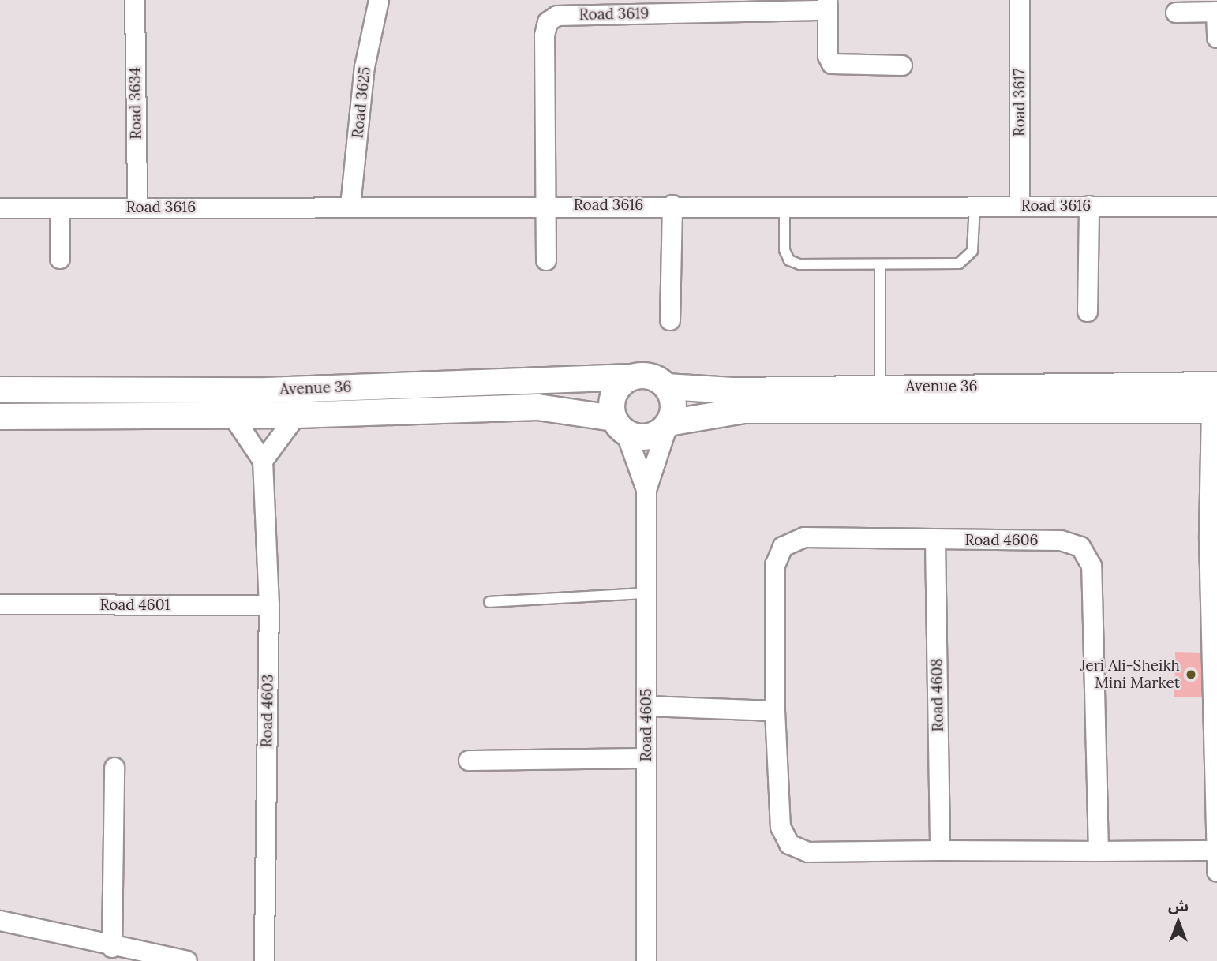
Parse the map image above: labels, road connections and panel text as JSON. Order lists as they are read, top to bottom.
{
  "streets": {
    "street": [
      "Road 3619",
      "Road 3625",
      "Road 3617",
      "Road 3634",
      "Road 3616",
      "Avenue 36",
      "Road 4606",
      "Road 4601",
      "Road 4608",
      "Road 4603",
      "Road 4605"
    ]
  },
  "crossings": [
    ["Road 3619", "Road 3616"],
    ["Road 3625", "Road 3616"],
    ["Road 3617", "Road 3616"],
    ["Road 3634", "Road 3616"],
    ["Avenue 36", "Road 4605"],
    ["Road 4606", "Road 4608"],
    ["Road 4601", "Road 4603"]
  ],
  "places": ["Jeri Ali-Sheikh Mini Market"],
  "north": "top"
}
